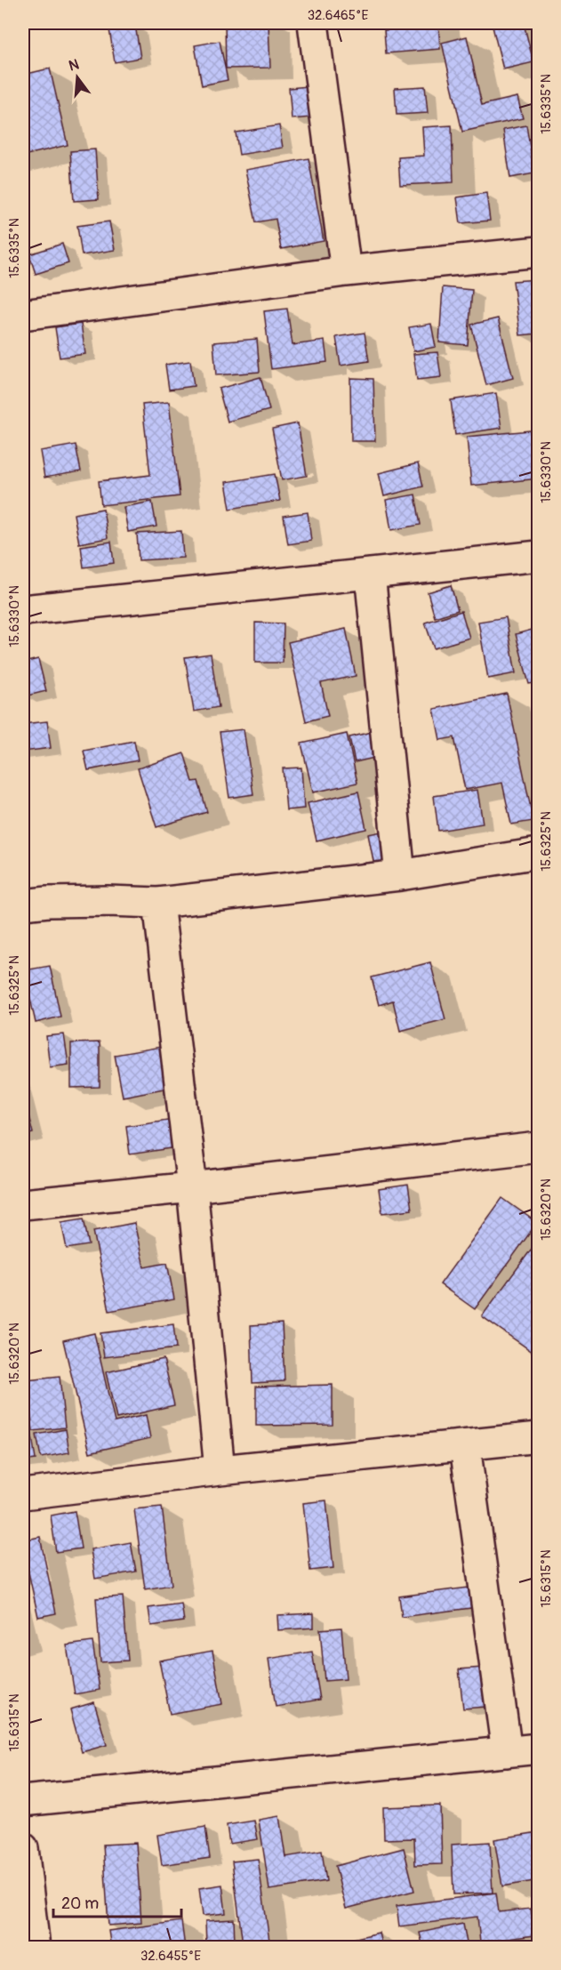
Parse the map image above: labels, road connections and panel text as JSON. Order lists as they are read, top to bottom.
{
  "scale_bar": "20 m",
  "north": "top",
  "coordinates": [
    "32.6465°E",
    "15.6335°N",
    "15.6330°N",
    "15.6325°N",
    "15.6320°N",
    "15.6315°N",
    "32.6455°E"
  ]
}
